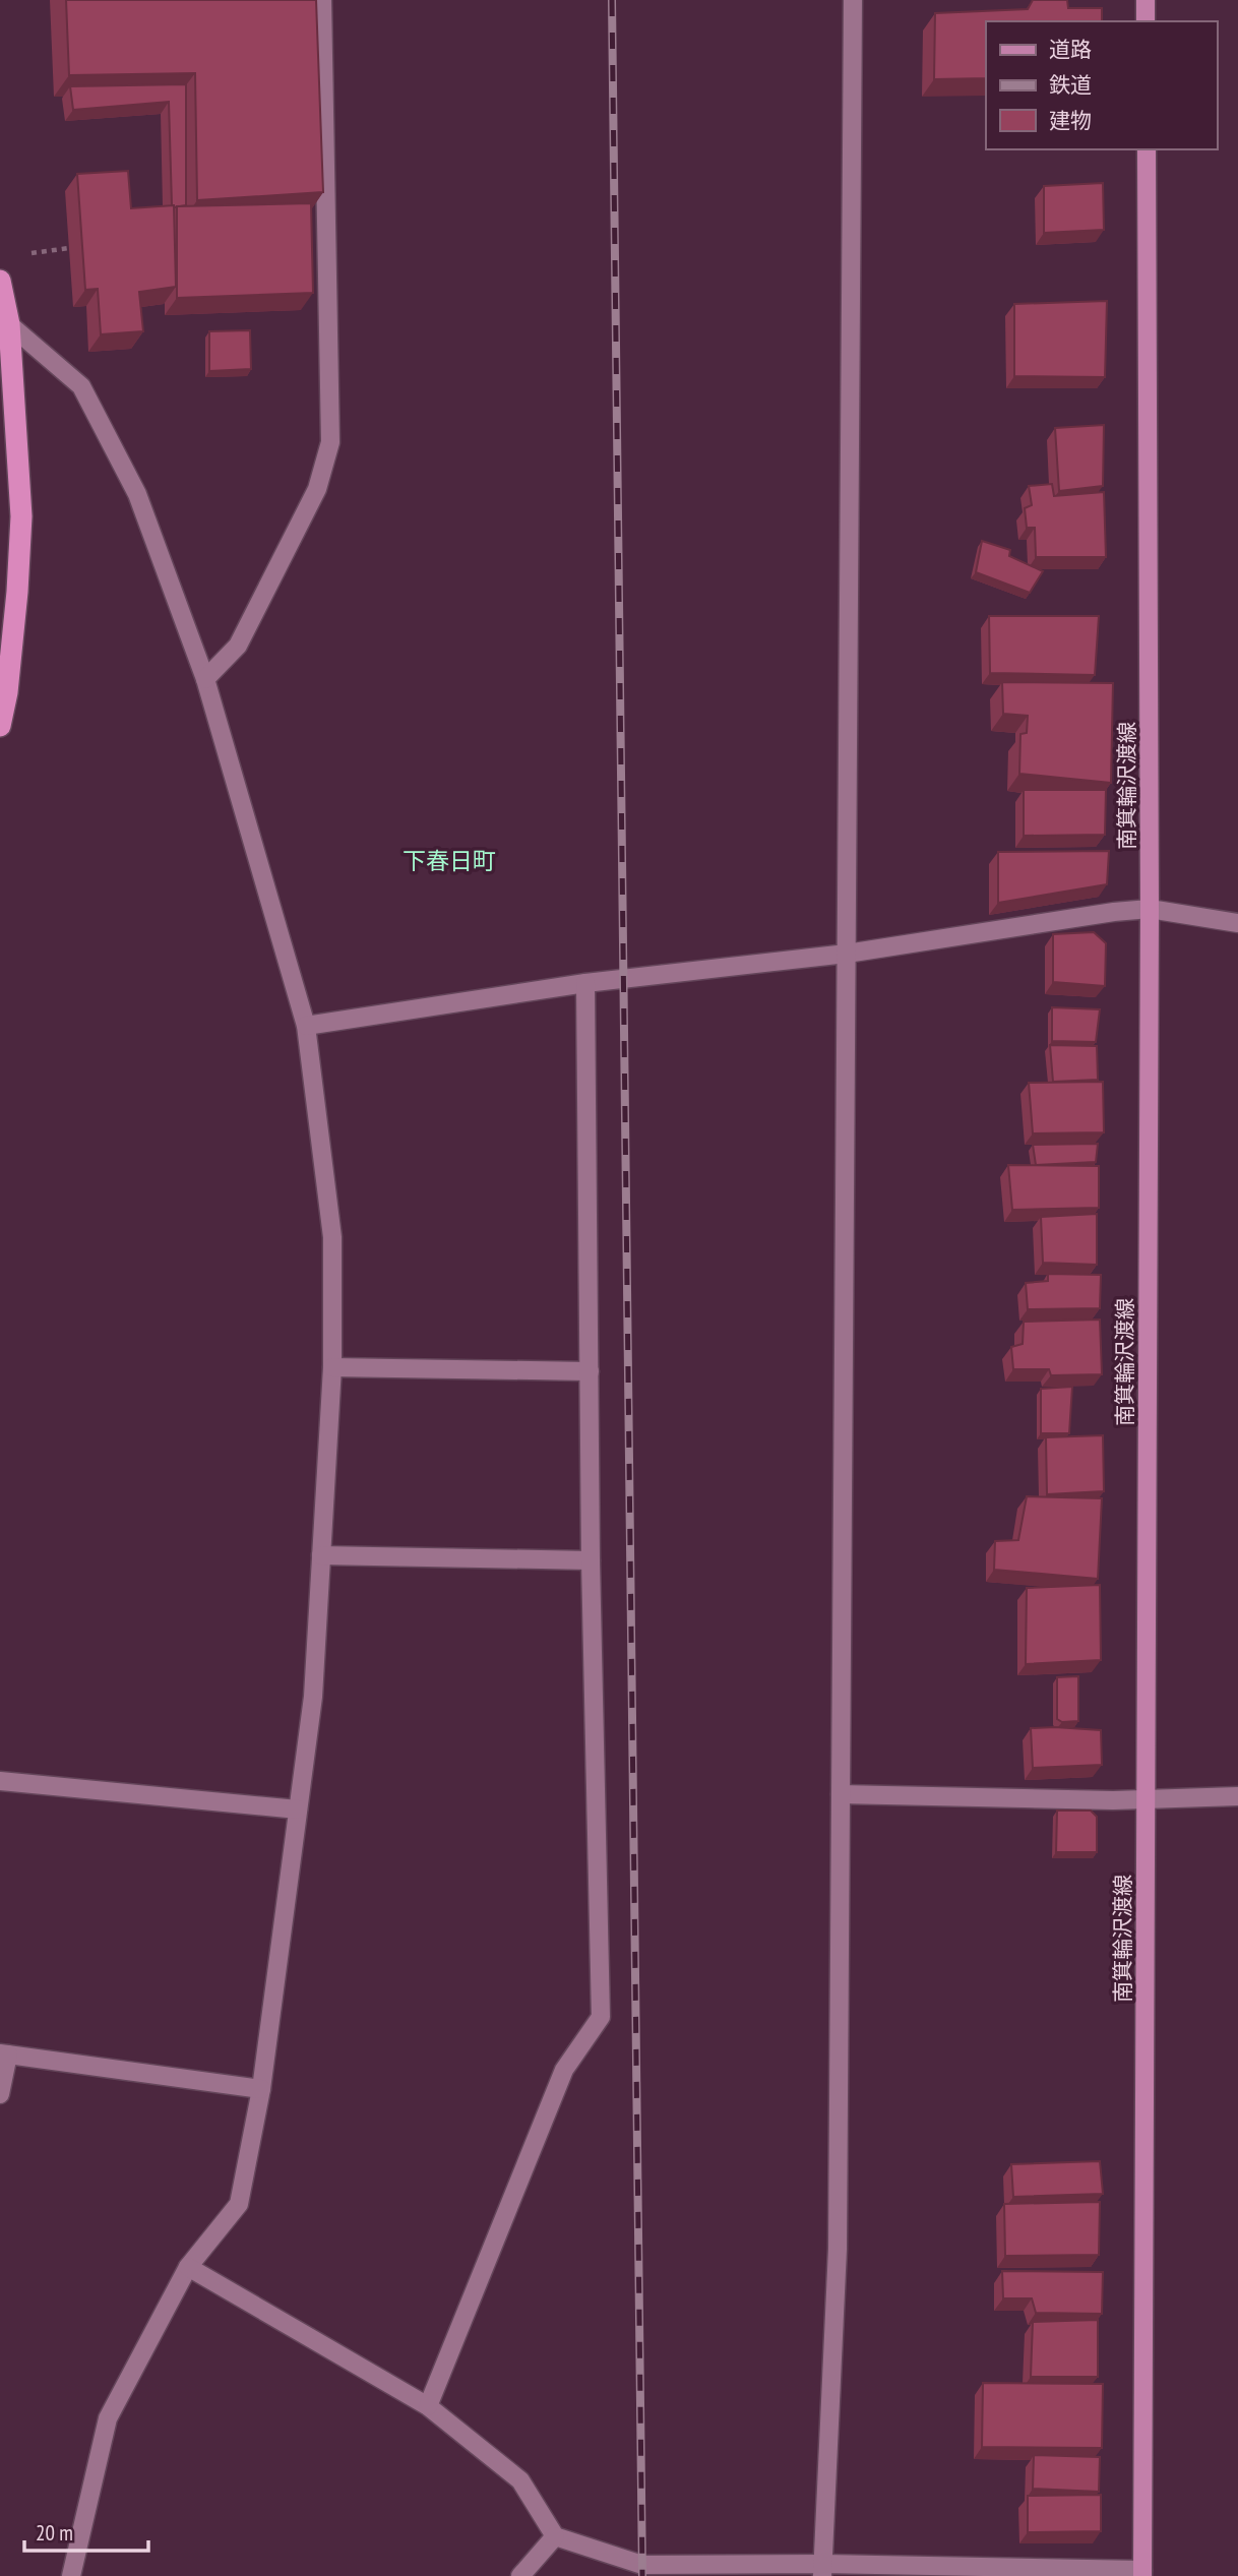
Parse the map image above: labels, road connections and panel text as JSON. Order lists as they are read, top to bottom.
{
  "streets": {
    "main road": ["南箕輪沢渡線"]
  },
  "districts": ["下春日町"],
  "legend": ["道路", "鉄道", "建物"],
  "scale_bar": "20 m"
}
